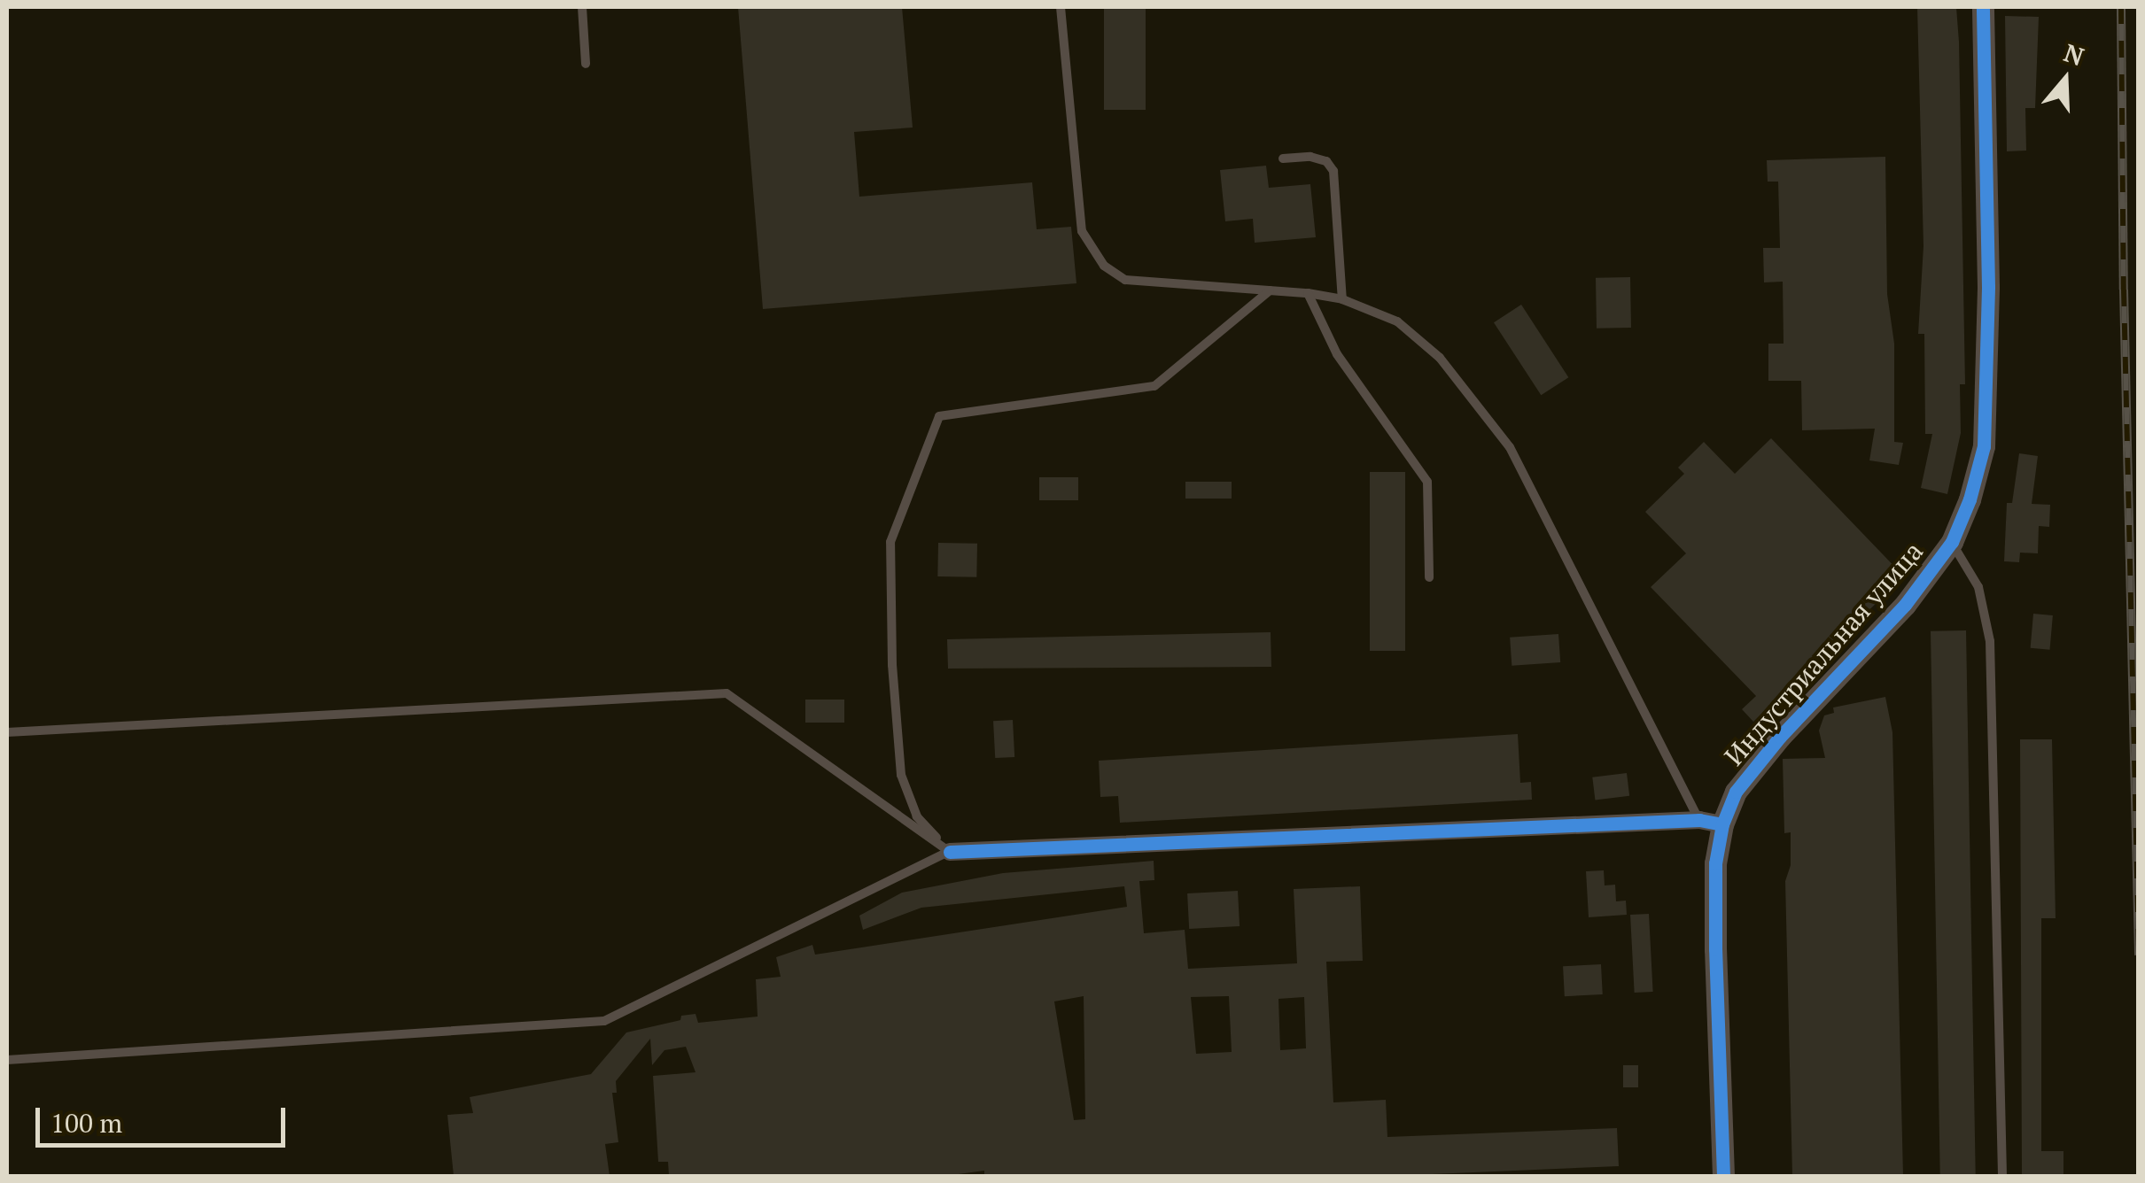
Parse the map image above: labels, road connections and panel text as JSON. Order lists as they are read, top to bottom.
{
  "streets": {
    "street": ["Индустриальная улица"]
  },
  "scale_bar": "100 m",
  "north": "top"
}
